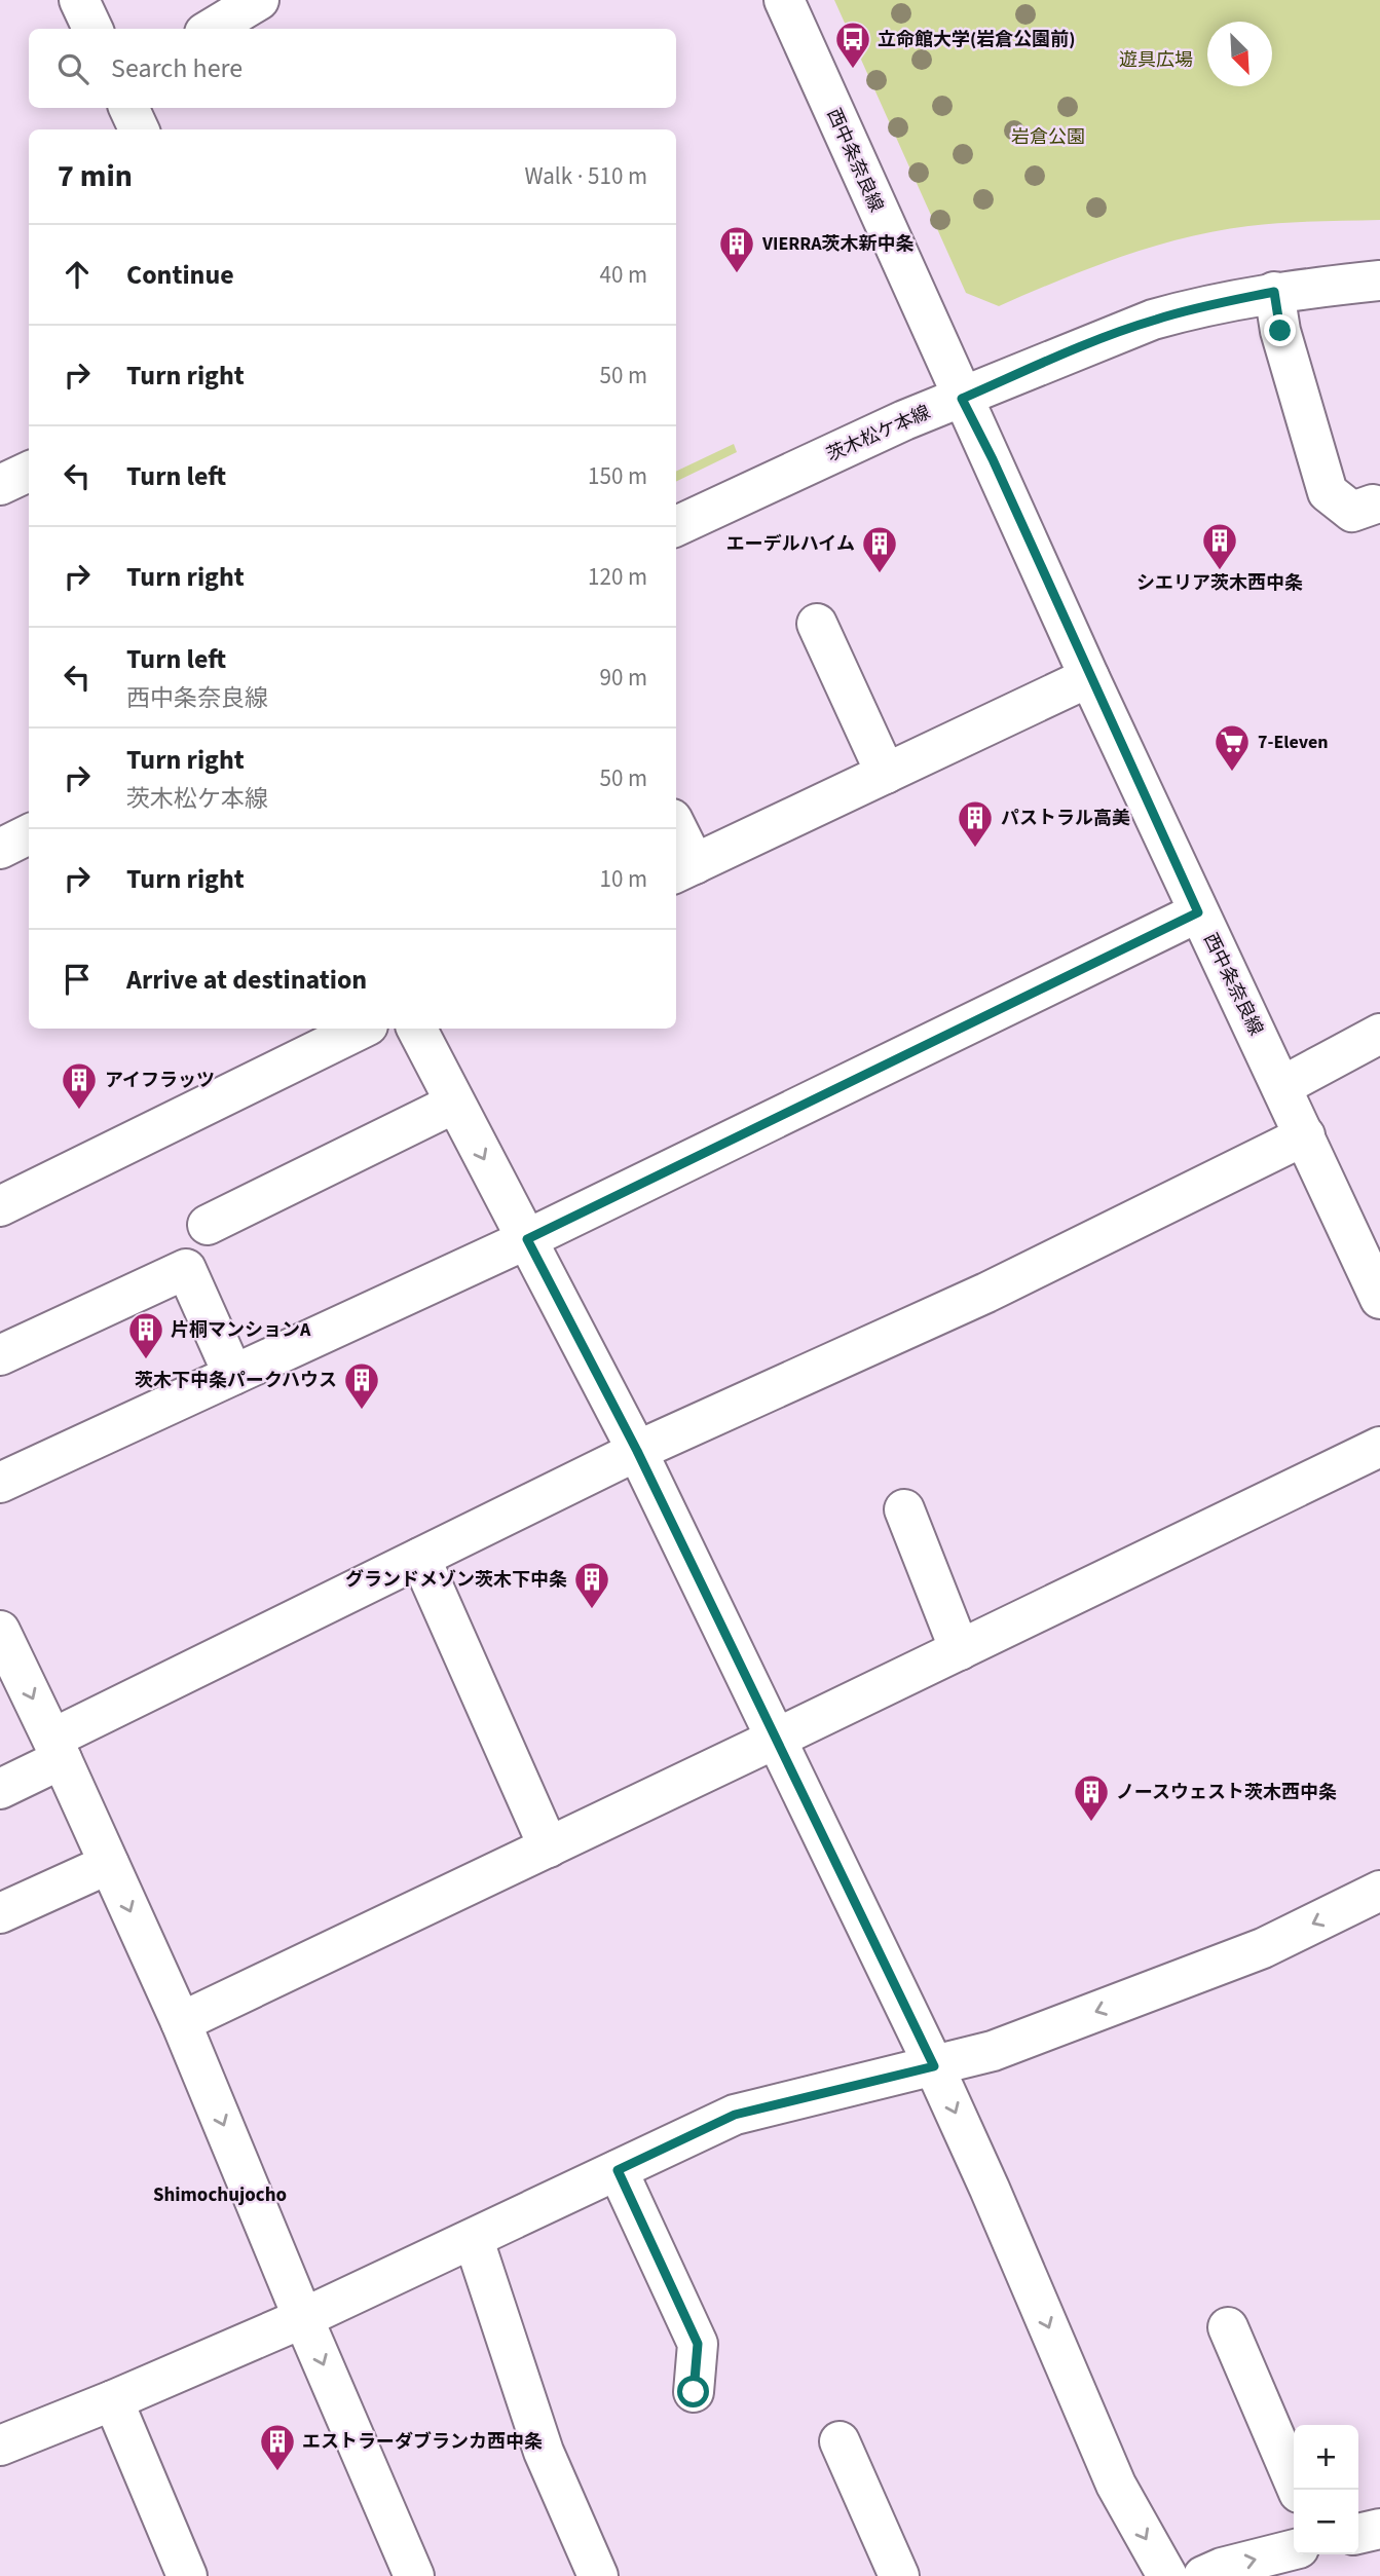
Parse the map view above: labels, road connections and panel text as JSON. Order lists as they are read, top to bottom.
{
  "streets": {
    "street": ["西中条奈良線", "茨木松ケ本線"]
  },
  "crossings": [
    ["西中条奈良線", "茨木松ケ本線"]
  ],
  "districts": ["Shimochujocho"],
  "parks": ["遊具広場", "岩倉公園"],
  "places": {
    "bus stop": ["立命館大学(岩倉公園前)"],
    "building": [
      "VIERRA茨木新中条",
      "シエリア茨木西中条",
      "エーデルハイム",
      "パストラル高美",
      "アイフラッツ",
      "片桐マンションA",
      "茨木下中条パークハウス",
      "グランドメゾン茨木下中条",
      "ノースウェスト茨木西中条",
      "エストラーダブランカ西中条"
    ],
    "supermarket": ["7-Eleven"]
  },
  "north": "bottom right",
  "page": {
    "search": "Search here",
    "heading": ["7 min", "Walk · 510 m"],
    "list": [
      ["Continue", "40 m"],
      ["Turn right", "50 m"],
      ["Turn left", "150 m"],
      ["Turn right", "120 m"],
      ["Turn left", "西中条奈良線", "90 m"],
      ["Turn right", "茨木松ケ本線", "50 m"],
      ["Turn right", "10 m"],
      "Arrive at destination"
    ],
    "map_buttons": ["+", "−"]
  }
}
